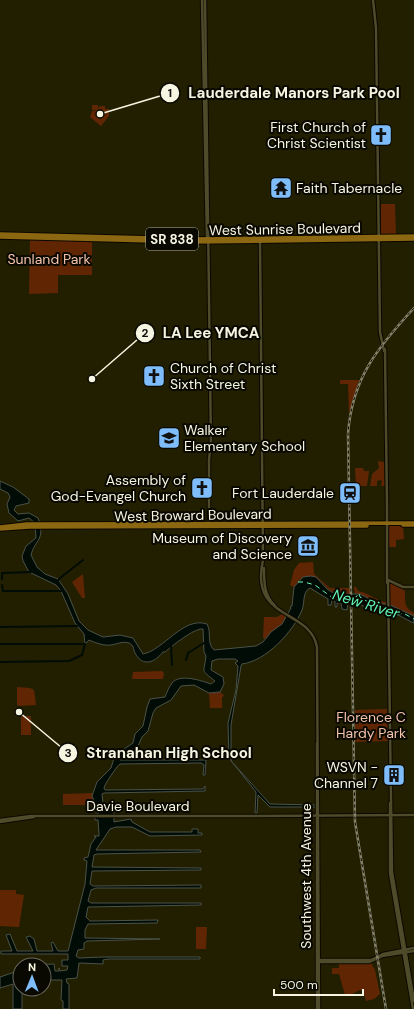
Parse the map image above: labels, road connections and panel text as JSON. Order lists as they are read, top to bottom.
{
  "streets": {
    "main road": [
      "West Sunrise Boulevard",
      "SR 838",
      "West Broward Boulevard",
      "Davie Boulevard",
      "Southwest 4th Avenue"
    ]
  },
  "crossings": [
    ["West Sunrise Boulevard", "SR 838"],
    ["Davie Boulevard", "Southwest 4th Avenue"]
  ],
  "water": ["New River"],
  "parks": ["Sunland Park", "Florence C Hardy Park"],
  "places": {
    "other": ["Lauderdale Manors Park Pool", "LA Lee YMCA", "Stranahan High School"],
    "church": ["First Church of Christ Scientist", "Church of Christ Sixth Street", "Assembly of God-Evangel Church"],
    "temple": ["Faith Tabernacle"],
    "school or university": ["Walker Elementary School"],
    "station": ["Fort Lauderdale"],
    "museum": ["Museum of Discovery and Science"],
    "building": ["WSVN - Channel 7"]
  },
  "scale_bar": "500 m",
  "north": "top"
}
